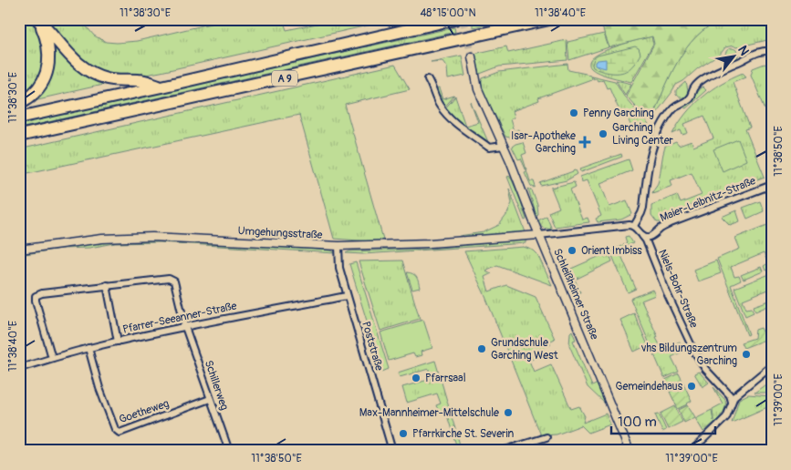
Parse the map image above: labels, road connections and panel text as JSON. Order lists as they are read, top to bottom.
{
  "streets": {
    "highway": ["A 9"],
    "street": [
      "Maier-Leibnitz-Straße",
      "Umgehungsstraße",
      "Niels-Bohr-Straße",
      "Schleißheimer Straße",
      "Pfarrer-Seeanner-Straße",
      "Poststraße",
      "Schillerweg",
      "Goetheweg"
    ]
  },
  "crossings": [
    ["Maier-Leibnitz-Straße", "Niels-Bohr-Straße"],
    ["Umgehungsstraße", "Schleißheimer Straße"],
    ["Umgehungsstraße", "Poststraße"],
    ["Pfarrer-Seeanner-Straße", "Poststraße"],
    ["Pfarrer-Seeanner-Straße", "Schillerweg"],
    ["Pfarrer-Seeanner-Straße", "Goetheweg"],
    ["Schillerweg", "Goetheweg"]
  ],
  "places": {
    "other": [
      "Penny Garching",
      "Garching Living Center",
      "Orient Imbiss",
      "Grundschule Garching West",
      "vhs Bildungszentrum Garching",
      "Pfarrsaal",
      "Gemeindehaus",
      "Max-Mannheimer-Mittelschule",
      "Pfarrkirche St. Severin"
    ],
    "health": ["Isar-Apotheke Garching"]
  },
  "scale_bar": "100 m",
  "north": "top right",
  "coordinates": [
    "11°38'30\"E",
    "48°15'00\"N",
    "11°38'40\"E",
    "11°38'50\"E",
    "11°39'00\"E"
  ]
}
